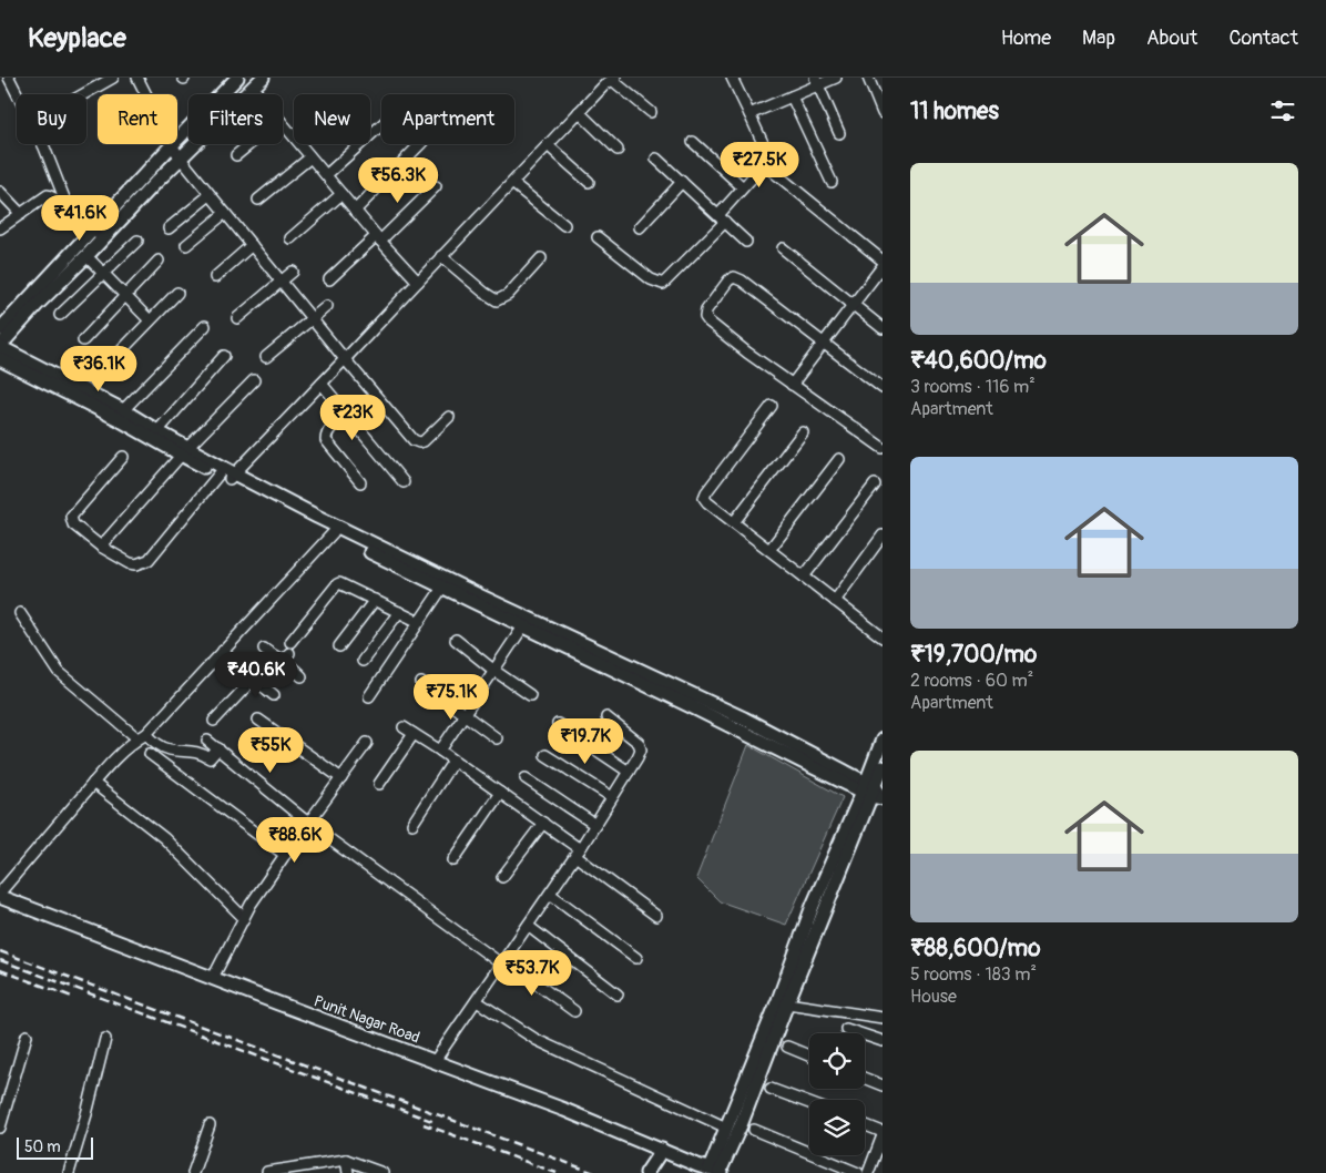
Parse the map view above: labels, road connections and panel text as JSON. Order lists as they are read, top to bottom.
{
  "streets": {
    "street": ["Punit Nagar Road"]
  },
  "scale_bar": "50 m",
  "page": {
    "header": "Keyplace",
    "nav": [
      "Home",
      "Map",
      "About",
      "Contact"
    ],
    "heading": "11 homes",
    "chip": [
      "Buy",
      "Rent",
      "Filters",
      "New",
      "Apartment"
    ],
    "price": [
      "₹27.5K",
      "₹56.3K",
      "₹41.6K",
      "₹36.1K",
      "₹23K",
      "₹40.6K",
      "₹75.1K",
      "₹19.7K",
      "₹55K",
      "₹88.6K",
      "₹53.7K"
    ],
    "list": [
      {
        "name": "₹40,600/mo",
        "note": "3 rooms · 116 m² · Apartment"
      },
      {
        "name": "₹19,700/mo",
        "note": "2 rooms · 60 m² · Apartment"
      },
      {
        "name": "₹88,600/mo",
        "note": "5 rooms · 183 m² · House"
      }
    ],
    "scale": "50 m"
  }
}
